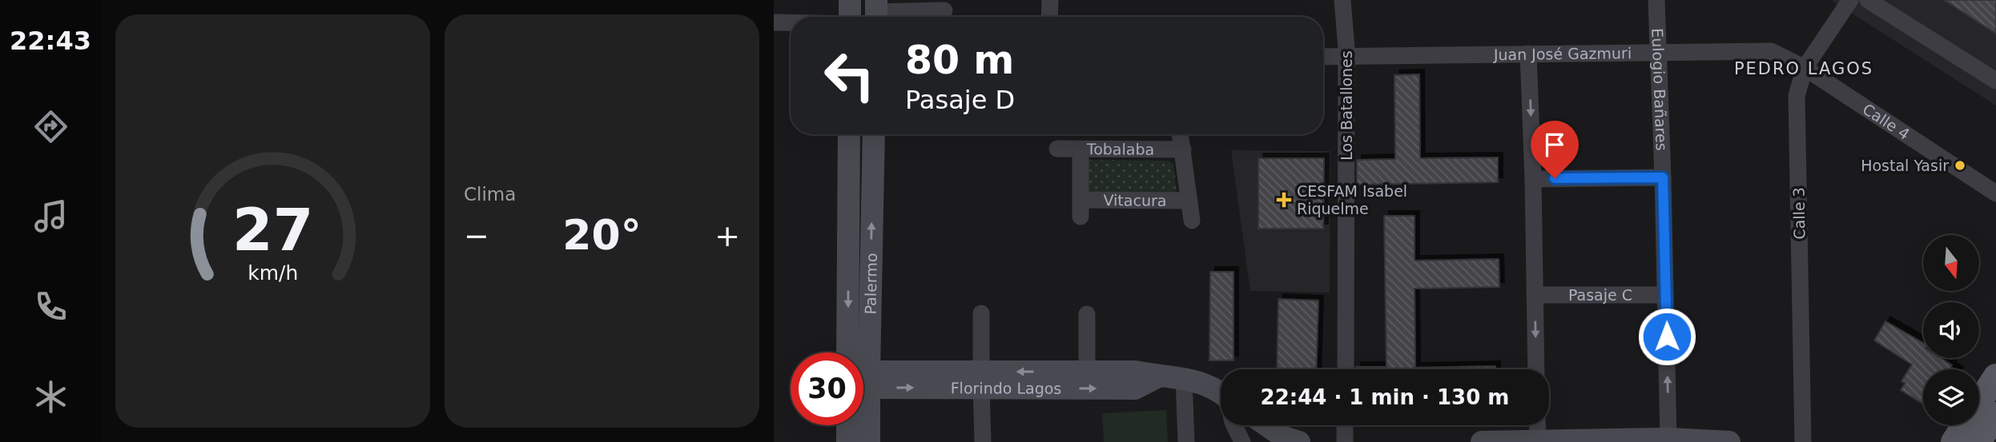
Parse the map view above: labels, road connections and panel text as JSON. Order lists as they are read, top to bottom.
{
  "streets": {
    "street": [
      "Juan José Gazmuri",
      "Eulogio Bañares",
      "Los Batallones",
      "Calle 4",
      "Tobalaba",
      "Vitacura",
      "Calle 3",
      "Palermo",
      "Pasaje C",
      "Florindo Lagos"
    ]
  },
  "crossings": [
    ["Juan José Gazmuri", "Eulogio Bañares"],
    ["Juan José Gazmuri", "Los Batallones"],
    ["Juan José Gazmuri", "Calle 4"],
    ["Juan José Gazmuri", "Calle 3"],
    ["Eulogio Bañares", "Pasaje C"],
    ["Calle 4", "Calle 3"],
    ["Tobalaba", "Vitacura"]
  ],
  "districts": ["PEDRO LAGOS"],
  "places": {
    "other": ["Hostal Yasir"],
    "health": ["CESFAM Isabel Riquelme"]
  },
  "north": "bottom",
  "page": {
    "tabs": "22:43",
    "tile": "Clima",
    "turn": ["80 m", "Pasaje D"],
    "heat": ["−", "20°", "+"],
    "limit": "30",
    "trip": "22:44 · 1 min · 130 m",
    "gauge": ["27", "km/h"]
  }
}
